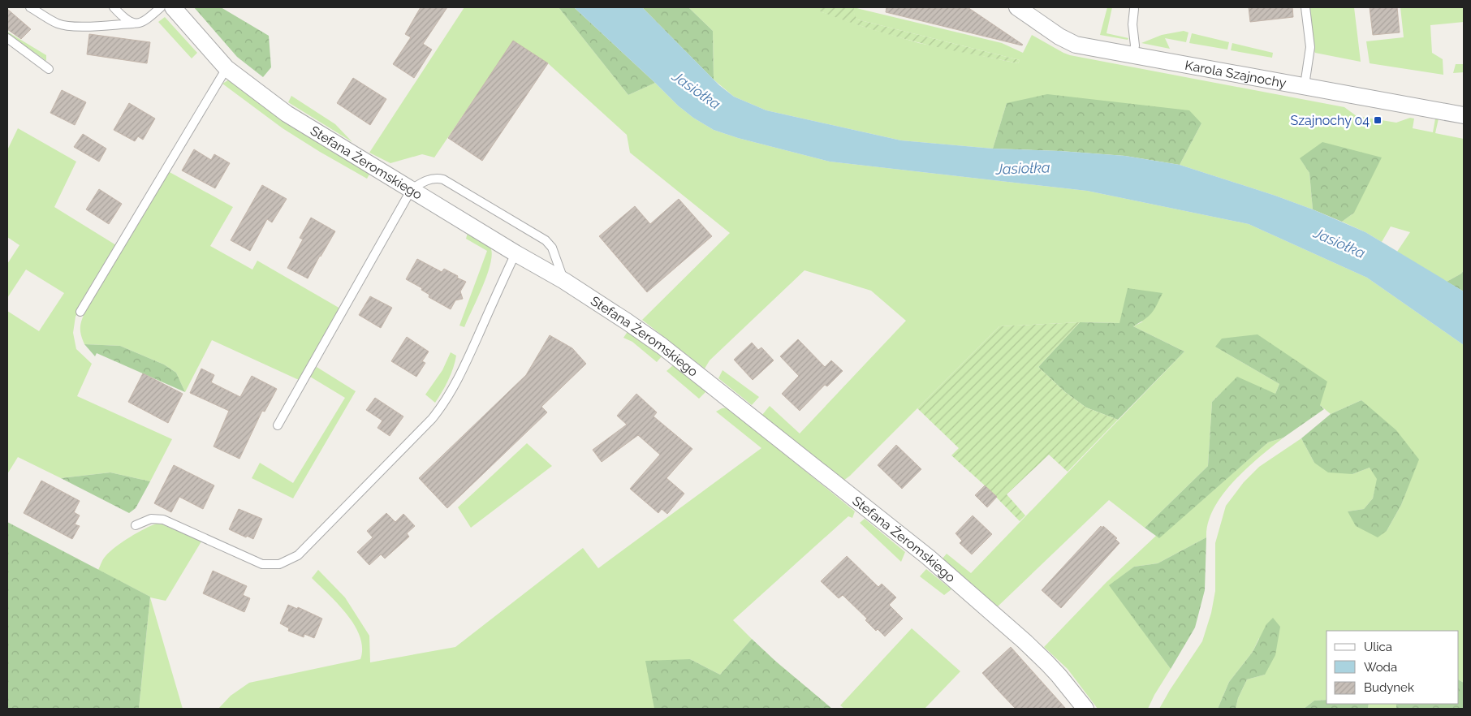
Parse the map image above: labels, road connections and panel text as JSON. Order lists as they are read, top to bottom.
{
  "streets": {
    "street": ["Karola Szajnochy", "Stefana Żeromskiego"]
  },
  "water": ["Jasiołka"],
  "places": {
    "transit": ["Szajnochy 04"]
  },
  "legend": ["Ulica", "Woda", "Budynek"]
}
